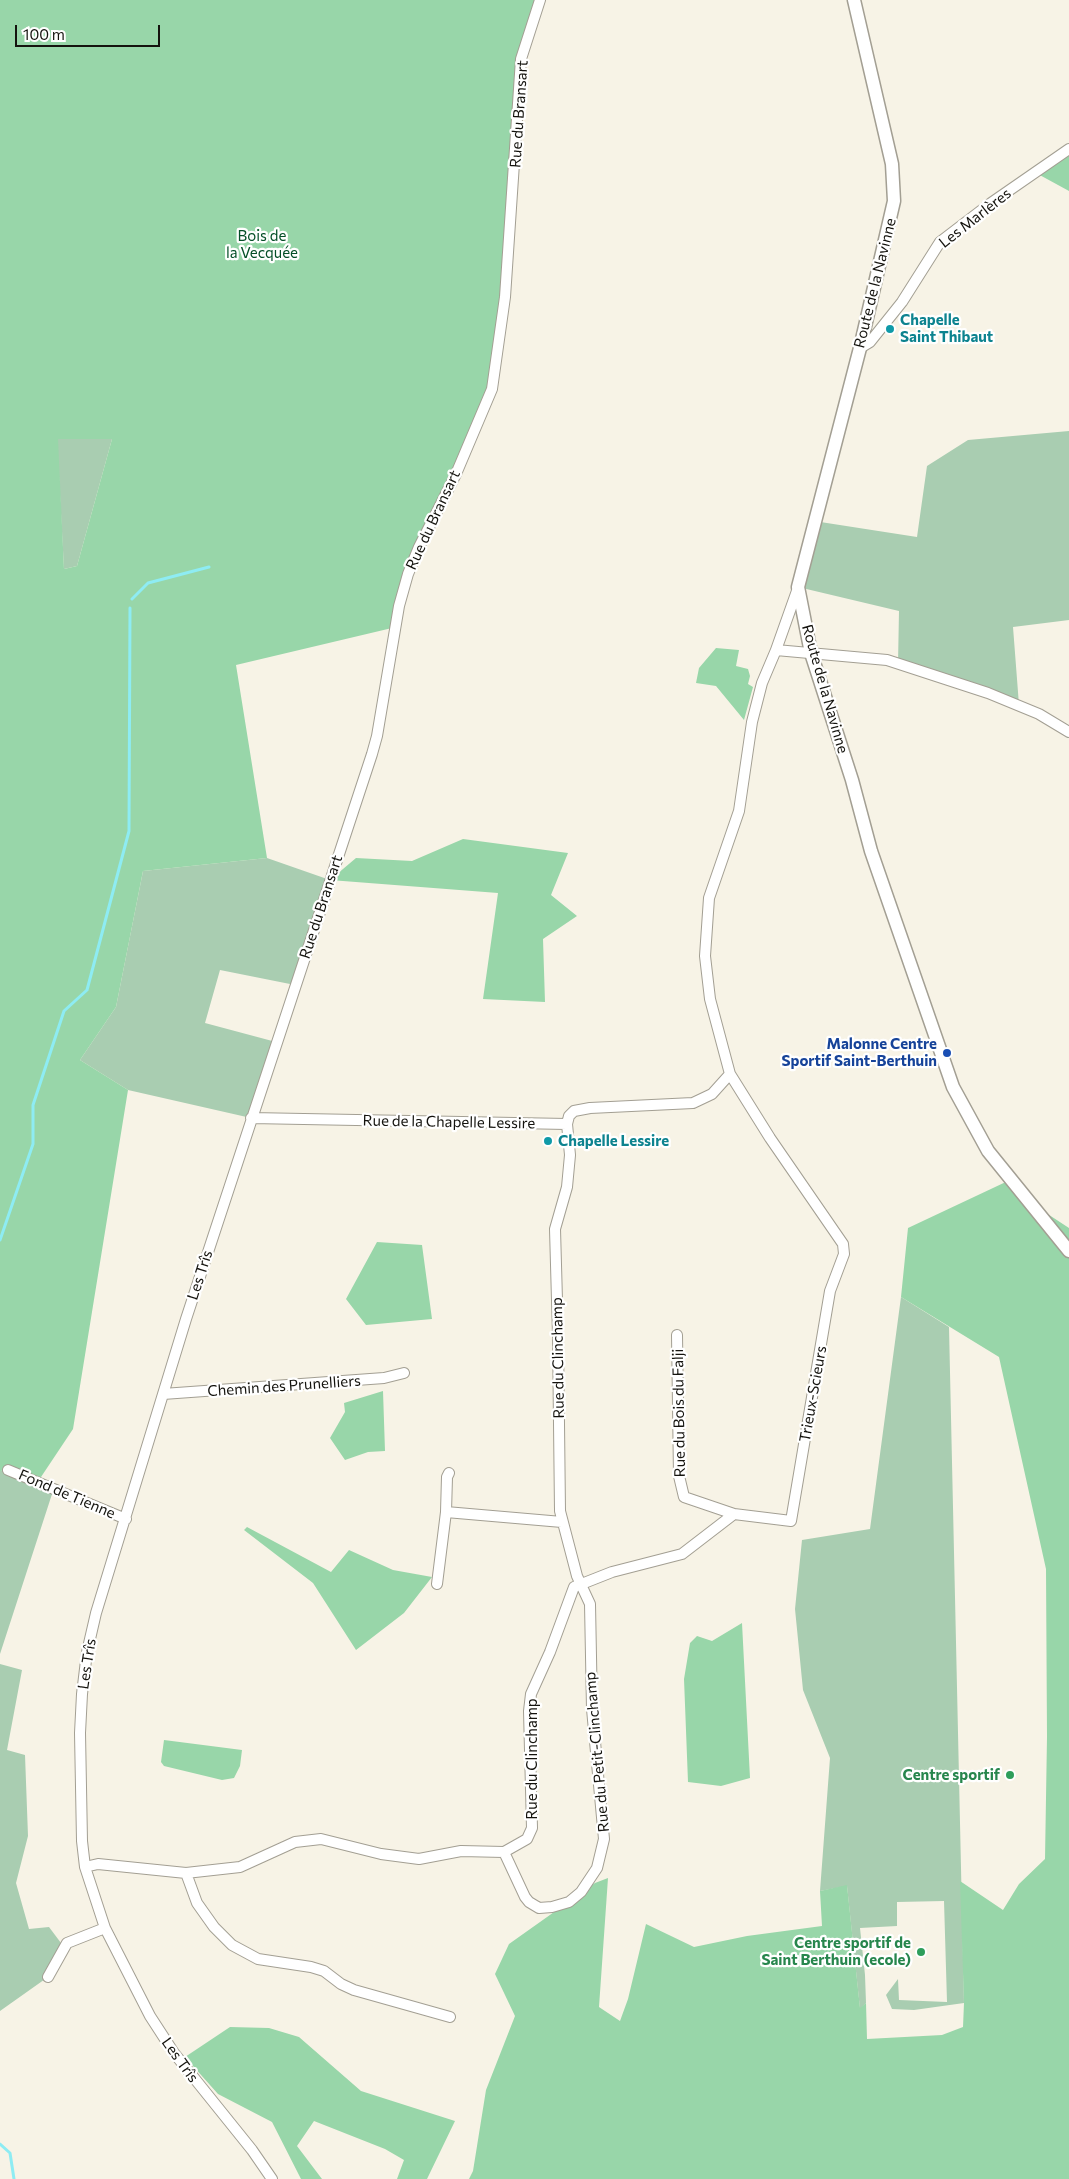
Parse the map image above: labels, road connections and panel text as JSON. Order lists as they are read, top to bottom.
{
  "streets": {
    "street": [
      "Rue du Bransart",
      "Les Marlères",
      "Route de la Navinne",
      "Rue de la Chapelle Lessire",
      "Les Trîs",
      "Rue du Clinchamp",
      "Chemin des Prunelliers",
      "Trieux-Scieurs",
      "Rue du Bois du Falji",
      "Fond de Tienne",
      "Rue du Petit-Clinchamp"
    ]
  },
  "crossings": [
    ["Rue du Bransart", "Rue de la Chapelle Lessire"],
    ["Rue du Bransart", "Les Trîs"],
    ["Les Marlères", "Route de la Navinne"],
    ["Rue de la Chapelle Lessire", "Les Trîs"],
    ["Rue de la Chapelle Lessire", "Rue du Clinchamp"],
    ["Les Trîs", "Chemin des Prunelliers"],
    ["Les Trîs", "Fond de Tienne"],
    ["Rue du Clinchamp", "Rue du Petit-Clinchamp"],
    ["Trieux-Scieurs", "Rue du Bois du Falji"]
  ],
  "parks": ["Bois de la Vecquée"],
  "places": [
    "Chapelle Saint Thibaut",
    "Malonne Centre Sportif Saint-Berthuin",
    "Chapelle Lessire",
    "Centre sportif",
    "Centre sportif de Saint Berthuin (ecole)"
  ],
  "scale_bar": "100 m"
}
